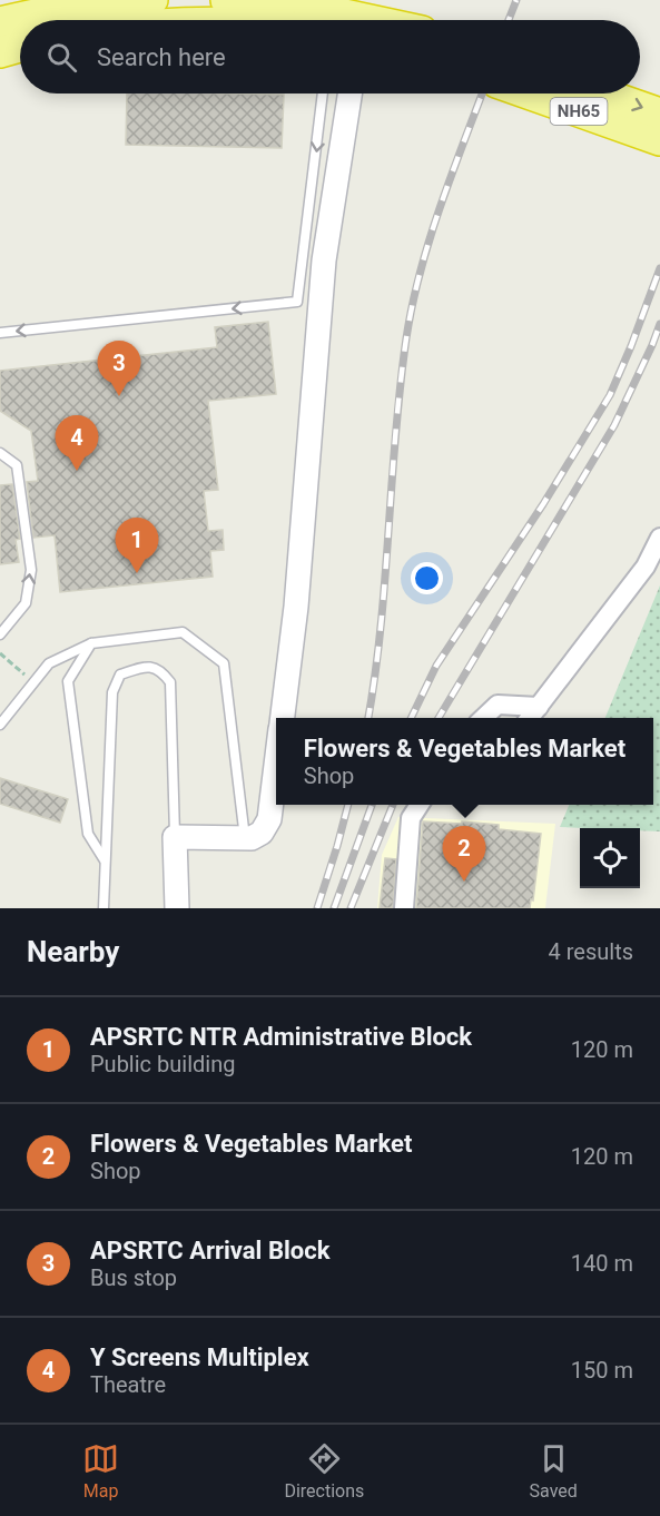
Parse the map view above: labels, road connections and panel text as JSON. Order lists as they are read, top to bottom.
{
  "streets": {
    "highway": ["NH65"]
  },
  "page": {
    "search": "Search here",
    "pins": [
      "3",
      "4",
      "1",
      "2"
    ],
    "popup": ["Flowers & Vegetables Market", "Shop"],
    "heading": ["Nearby", "4 results"],
    "list": [
      {
        "mark": "1",
        "name": "APSRTC NTR Administrative Block",
        "note": "Public building",
        "value": "120 m"
      },
      {
        "mark": "2",
        "name": "Flowers & Vegetables Market",
        "note": "Shop",
        "value": "120 m"
      },
      {
        "mark": "3",
        "name": "APSRTC Arrival Block",
        "note": "Bus stop",
        "value": "140 m"
      },
      {
        "mark": "4",
        "name": "Y Screens Multiplex",
        "note": "Theatre",
        "value": "150 m"
      }
    ],
    "nav": ["Map", "Directions", "Saved"]
  }
}
